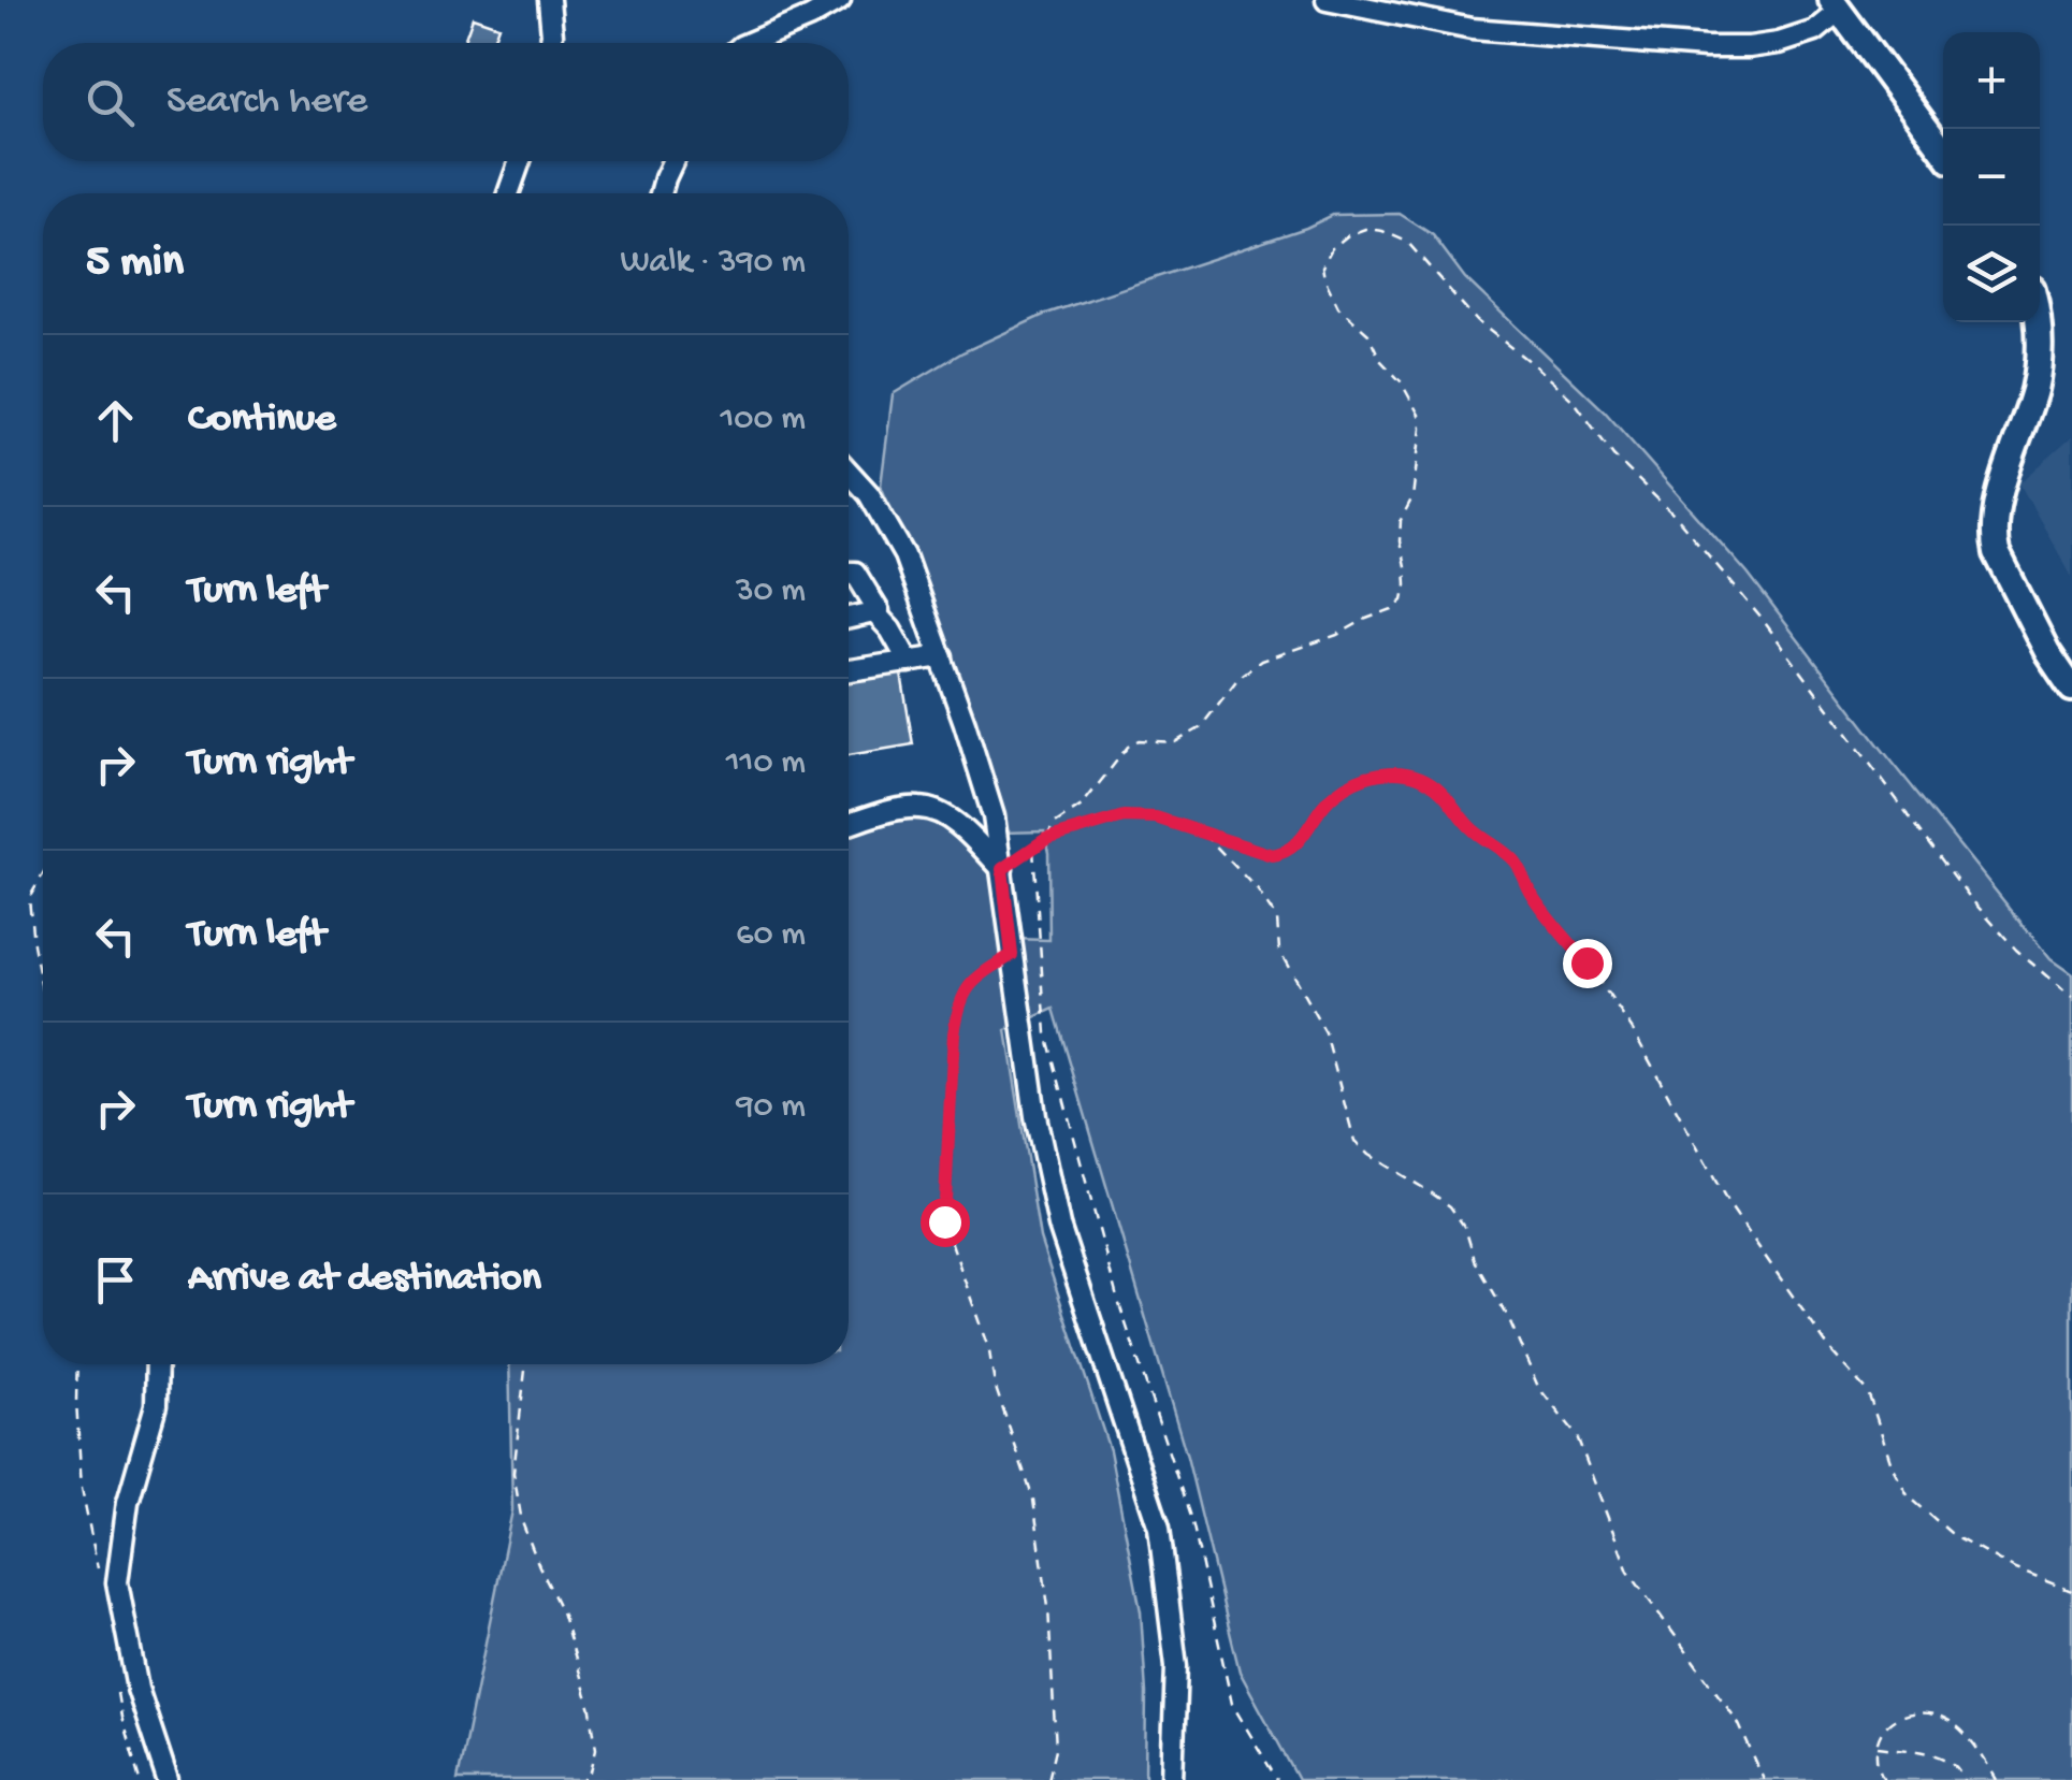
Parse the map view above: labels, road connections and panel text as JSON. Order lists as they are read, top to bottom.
{
  "page": {
    "map_buttons": ["+", "−"],
    "search": "Search here",
    "heading": ["5 min", "Walk · 390 m"],
    "list": [
      ["Continue", "100 m"],
      ["Turn left", "30 m"],
      ["Turn right", "110 m"],
      ["Turn left", "60 m"],
      ["Turn right", "90 m"],
      "Arrive at destination"
    ]
  }
}
